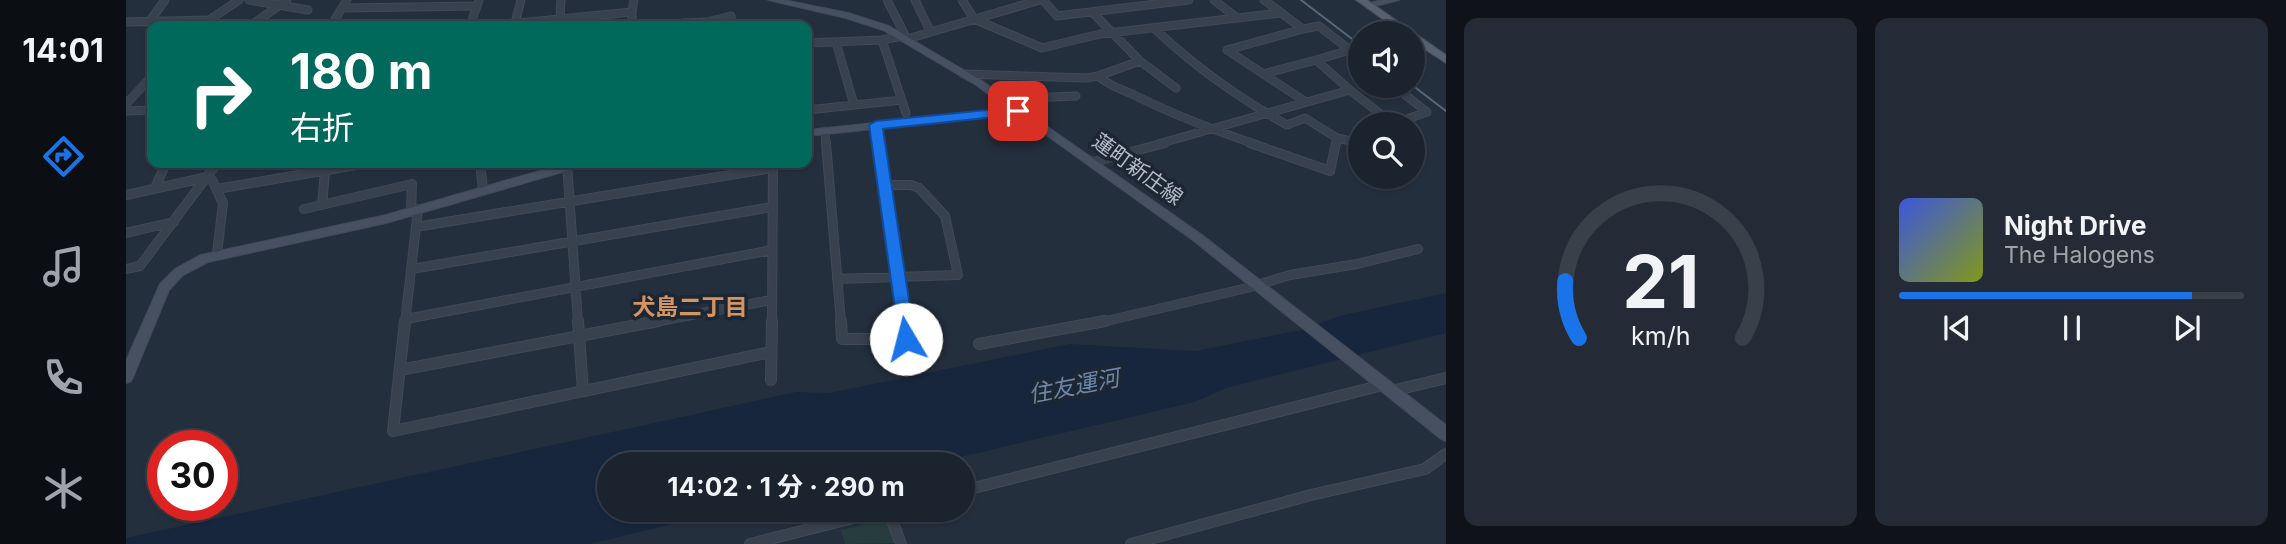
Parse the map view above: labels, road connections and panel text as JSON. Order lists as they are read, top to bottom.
{
  "streets": {
    "main road": ["蓮町新庄線"]
  },
  "districts": ["犬島二丁目"],
  "water": ["住友運河"],
  "page": {
    "tabs": "14:01",
    "turn": ["180 m", "右折"],
    "song": ["Night Drive", "The Halogens"],
    "limit": "30",
    "trip": "14:02 · 1 分 · 290 m",
    "gauge": ["21", "km/h"]
  }
}
